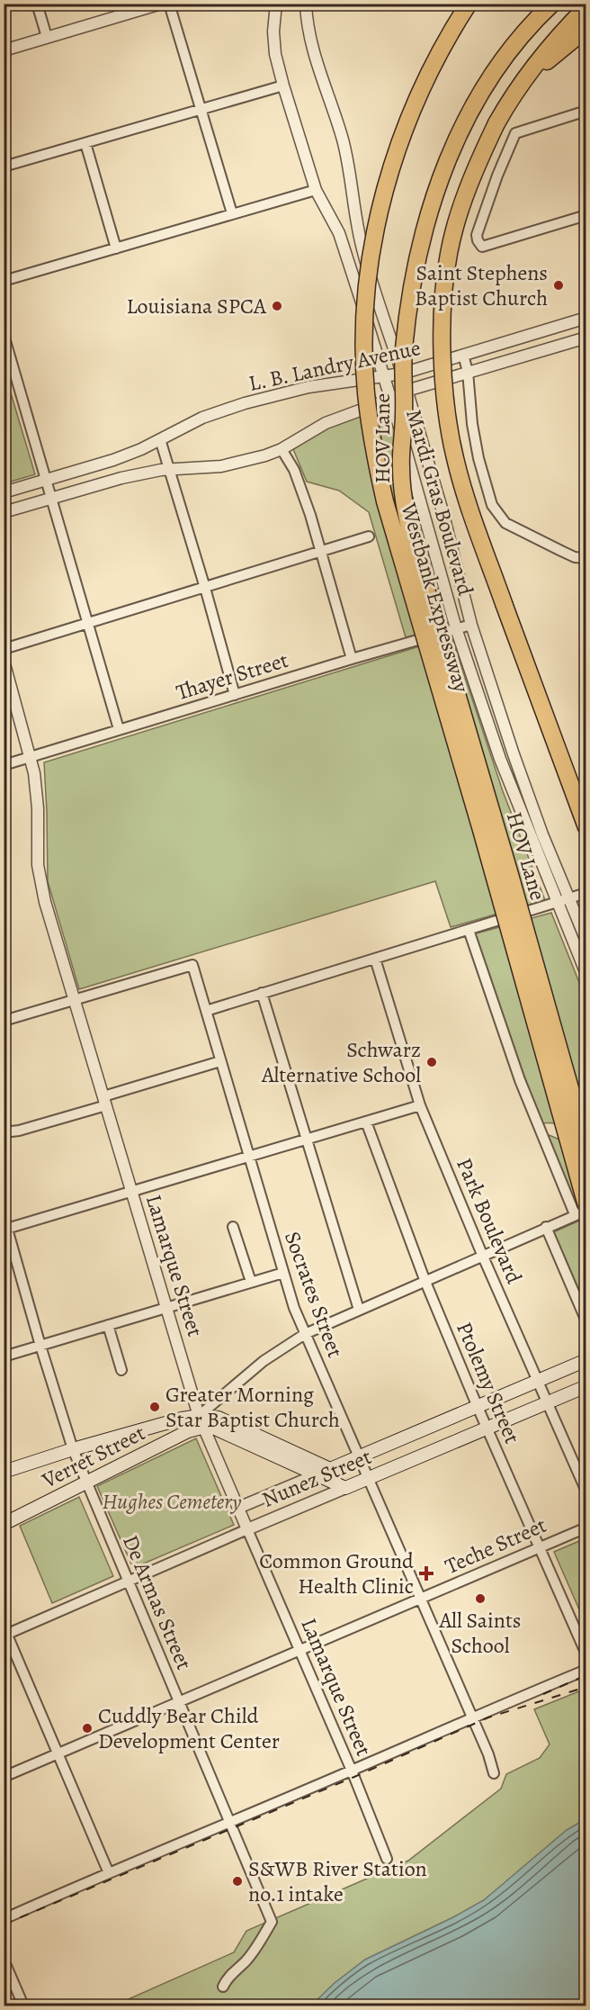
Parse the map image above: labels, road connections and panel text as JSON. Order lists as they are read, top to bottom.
{
  "streets": {
    "highway": ["HOV Lane", "Westbank Expressway"],
    "main road": ["Verret Street", "Nunez Street"],
    "street": [
      "L. B. Landry Avenue",
      "Mardi Gras Boulevard",
      "Thayer Street",
      "Park Boulevard",
      "Lamarque Street",
      "Socrates Street",
      "Ptolemy Street",
      "Teche Street",
      "De Armas Street"
    ]
  },
  "crossings": [
    ["L. B. Landry Avenue", "Mardi Gras Boulevard"],
    ["Mardi Gras Boulevard", "Thayer Street"],
    ["Thayer Street", "Lamarque Street"],
    ["Park Boulevard", "Nunez Street"],
    ["Lamarque Street", "Socrates Street"],
    ["Lamarque Street", "Verret Street"],
    ["Lamarque Street", "Nunez Street"],
    ["Lamarque Street", "Teche Street"],
    ["Socrates Street", "Nunez Street"],
    ["Socrates Street", "Teche Street"],
    ["Ptolemy Street", "Nunez Street"],
    ["Ptolemy Street", "Teche Street"],
    ["Verret Street", "De Armas Street"],
    ["Nunez Street", "De Armas Street"],
    ["Teche Street", "De Armas Street"]
  ],
  "parks": ["Hughes Cemetery"],
  "places": {
    "other": [
      "Saint Stephens Baptist Church",
      "Louisiana SPCA",
      "Schwarz Alternative School",
      "Greater Morning Star Baptist Church",
      "All Saints School",
      "Cuddly Bear Child Development Center",
      "S&WB River Station no.1 intake"
    ],
    "health": ["Common Ground Health Clinic"]
  }
}
